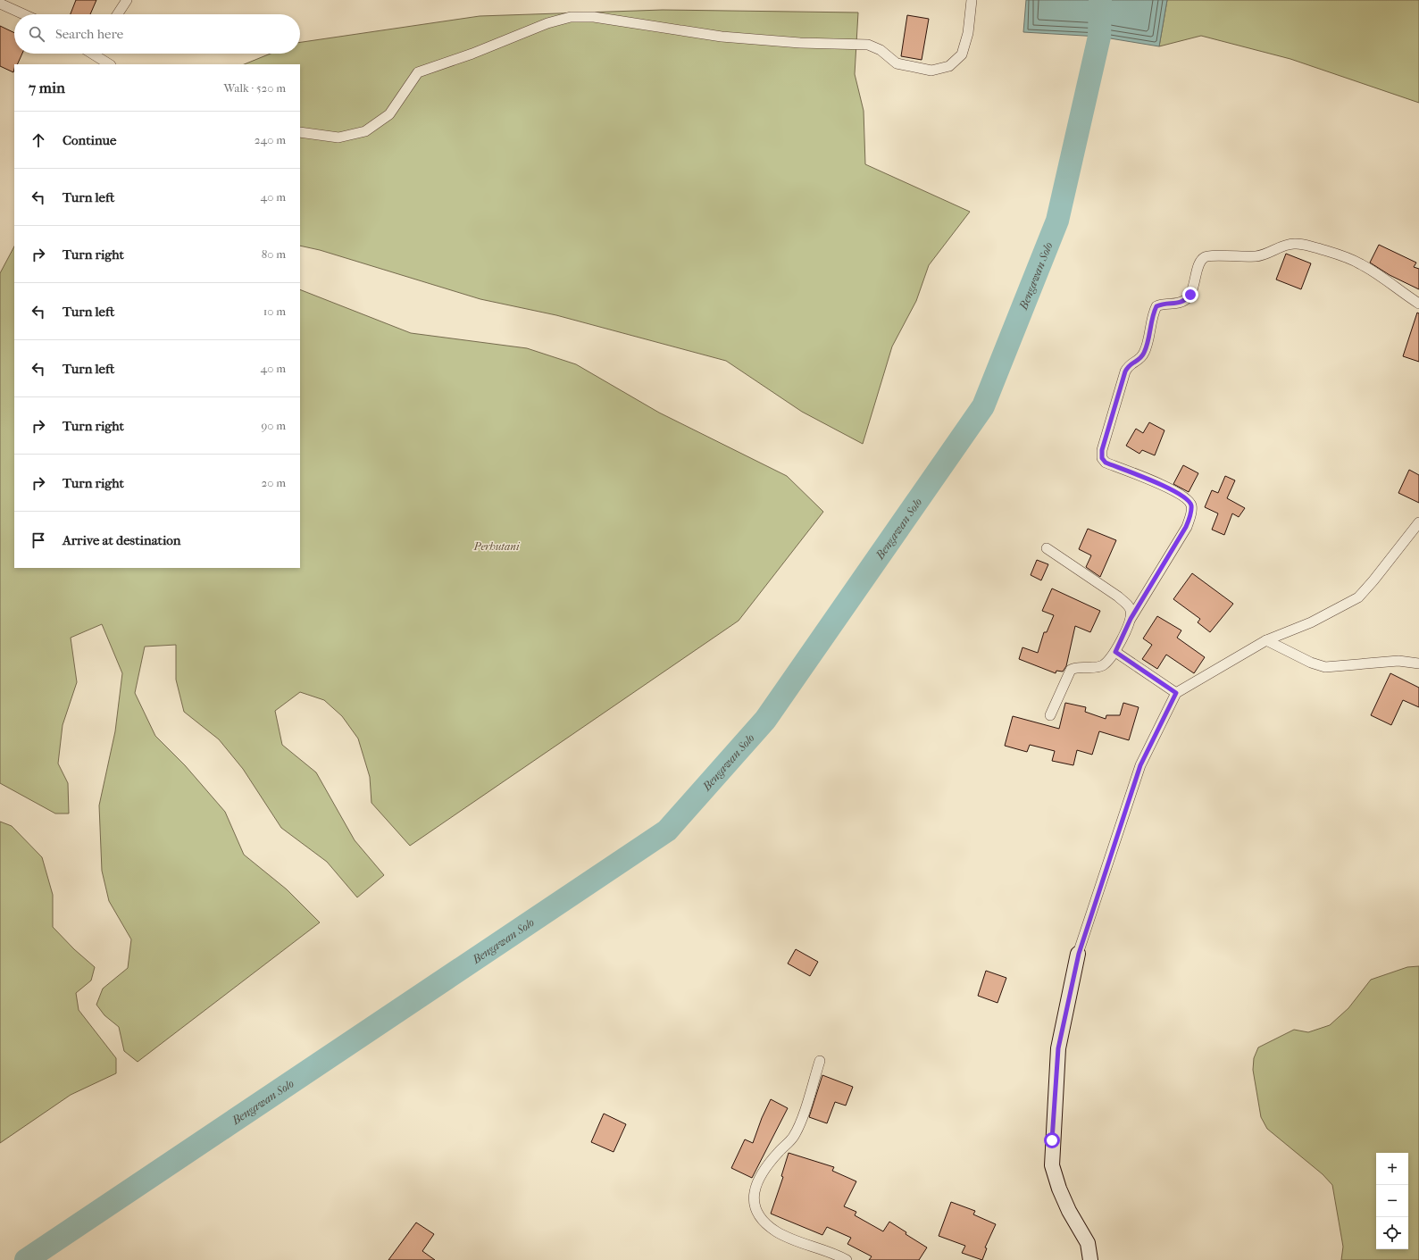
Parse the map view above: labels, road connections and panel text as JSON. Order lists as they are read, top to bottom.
{
  "water": ["Bengawan Solo"],
  "parks": ["Perhutani"],
  "page": {
    "search": "Search here",
    "heading": ["7 min", "Walk · 520 m"],
    "list": [
      ["Continue", "240 m"],
      ["Turn left", "40 m"],
      ["Turn right", "80 m"],
      ["Turn left", "10 m"],
      ["Turn left", "40 m"],
      ["Turn right", "90 m"],
      ["Turn right", "20 m"],
      "Arrive at destination"
    ],
    "map_buttons": ["+", "−"]
  }
}
